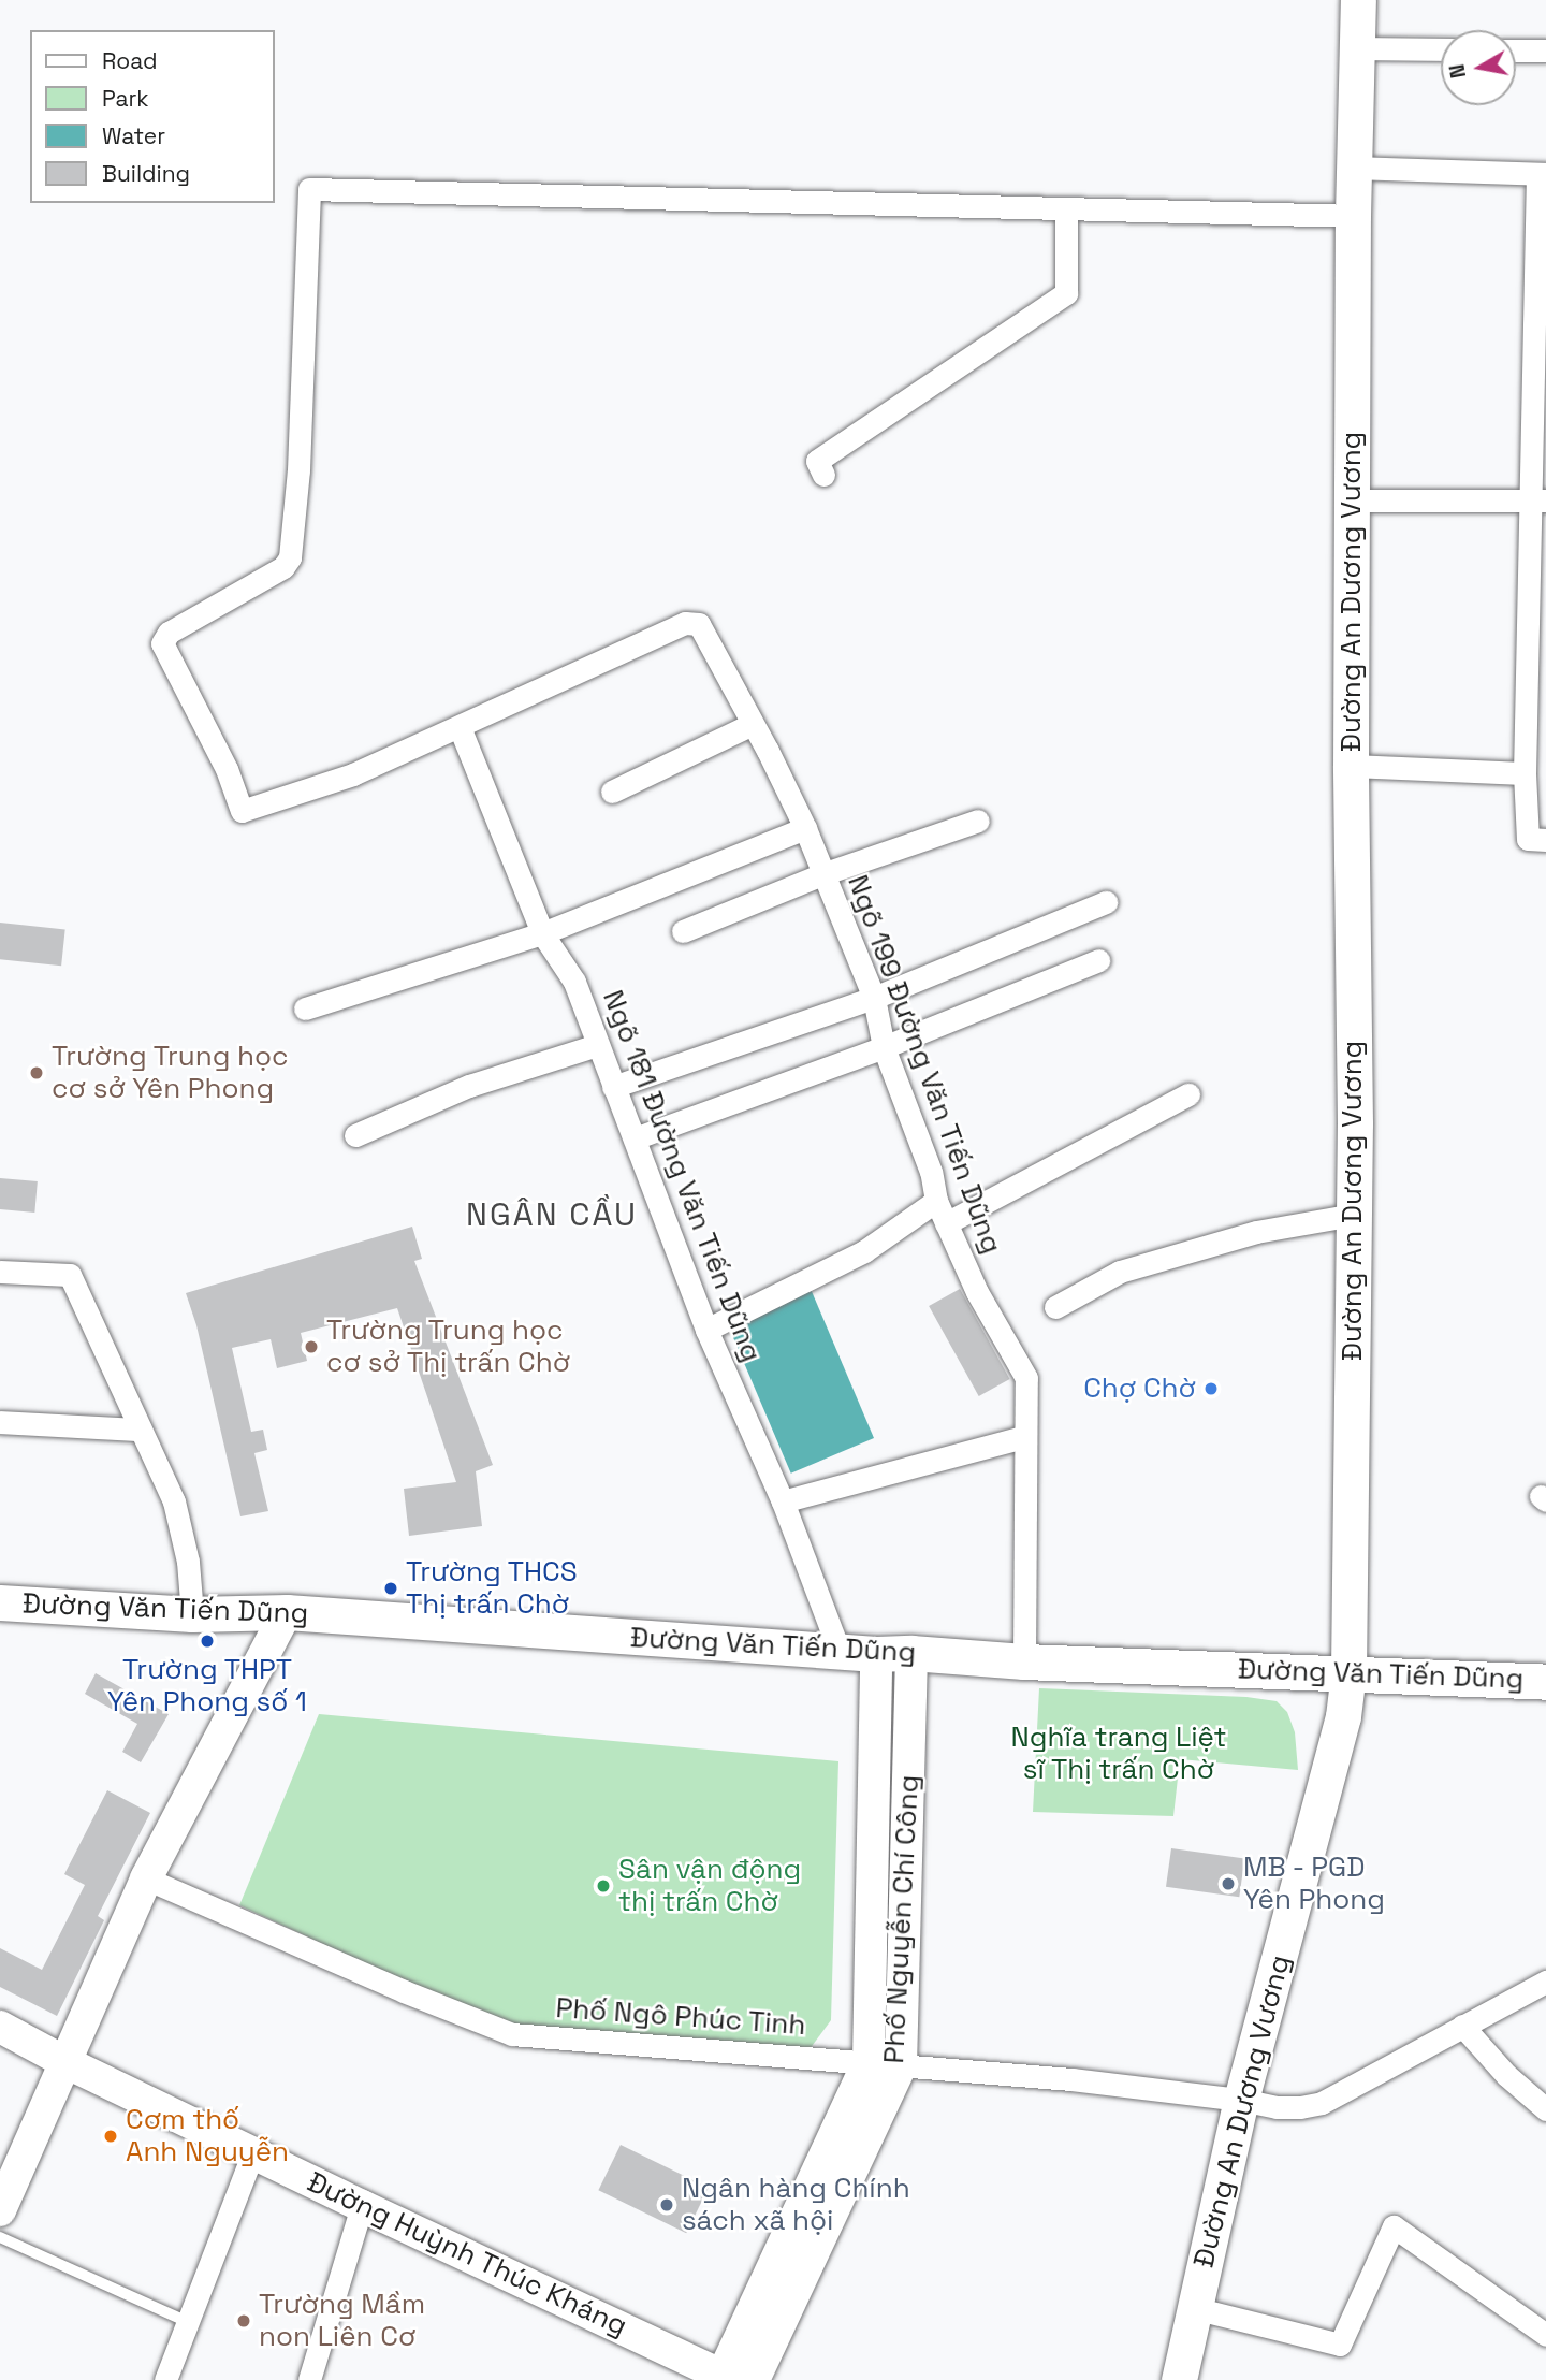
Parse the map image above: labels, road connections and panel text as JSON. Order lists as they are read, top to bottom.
{
  "streets": {
    "main road": ["Đường An Dương Vương", "Đường Văn Tiến Dũng"],
    "street": [
      "Ngõ 199 Đường Văn Tiến Dũng",
      "Ngõ 181 Đường Văn Tiến Dũng",
      "Phố Nguyễn Chí Công",
      "Phố Ngô Phúc Tinh",
      "Đường Huỳnh Thúc Kháng"
    ]
  },
  "crossings": [
    ["Đường An Dương Vương", "Đường Văn Tiến Dũng"],
    ["Đường An Dương Vương", "Phố Ngô Phúc Tinh"],
    ["Ngõ 199 Đường Văn Tiến Dũng", "Ngõ 181 Đường Văn Tiến Dũng"],
    ["Ngõ 199 Đường Văn Tiến Dũng", "Đường Văn Tiến Dũng"],
    ["Ngõ 181 Đường Văn Tiến Dũng", "Đường Văn Tiến Dũng"],
    ["Đường Văn Tiến Dũng", "Phố Nguyễn Chí Công"],
    ["Phố Nguyễn Chí Công", "Phố Ngô Phúc Tinh"],
    ["Phố Nguyễn Chí Công", "Đường Huỳnh Thúc Kháng"]
  ],
  "districts": ["NGÂN CẦU"],
  "parks": ["Nghĩa trang Liệt sĩ Thị trấn Chờ"],
  "places": [
    "Trường Trung học cơ sở Yên Phong",
    "Trường Trung học cơ sở Thị trấn Chờ",
    "Chợ Chờ",
    "Trường THCS Thị trấn Chờ",
    "Trường THPT Yên Phong số 1",
    "MB - PGD Yên Phong",
    "Sân vận động thị trấn Chờ",
    "Cơm thố Anh Nguyễn",
    "Ngân hàng Chính sách xã hội",
    "Trường Mầm non Liên Cơ"
  ],
  "legend": [
    "Road",
    "Park",
    "Water",
    "Building"
  ],
  "north": "left"
}
